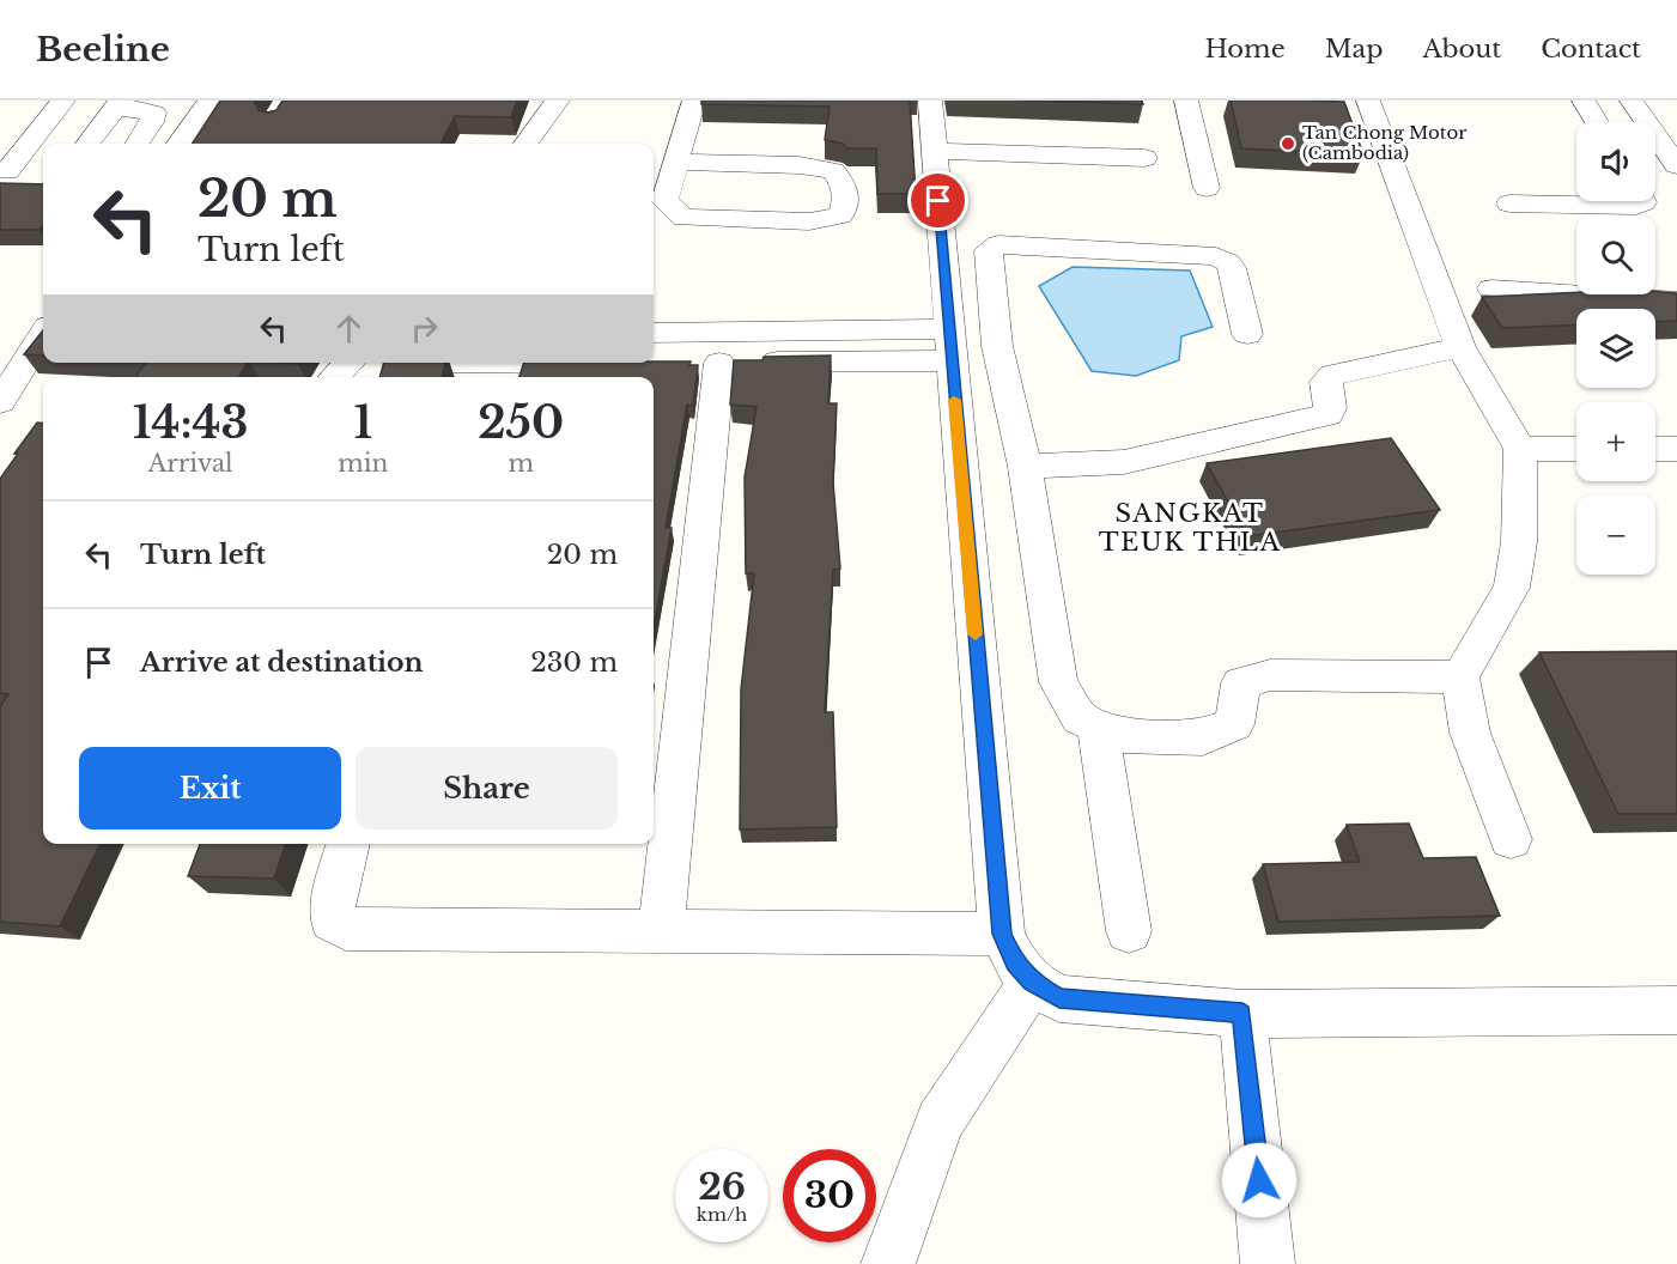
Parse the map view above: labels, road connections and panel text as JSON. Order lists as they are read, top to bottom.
{
  "districts": ["SANGKAT TEUK THLA"],
  "places": ["Tan Chong Motor (Cambodia)"],
  "page": {
    "header": "Beeline",
    "nav": [
      "Home",
      "Map",
      "About",
      "Contact"
    ],
    "map_buttons": ["+", "−"],
    "turn": ["20 m", "Turn left"],
    "eta": [
      "14:43",
      "Arrival",
      "1",
      "min",
      "250",
      "m"
    ],
    "list": [
      {
        "name": "Turn left",
        "value": "20 m"
      },
      {
        "name": "Arrive at destination",
        "value": "230 m"
      }
    ],
    "buttons": ["Exit", "Share"],
    "speed": "26 km/h",
    "limit": "30"
  }
}
